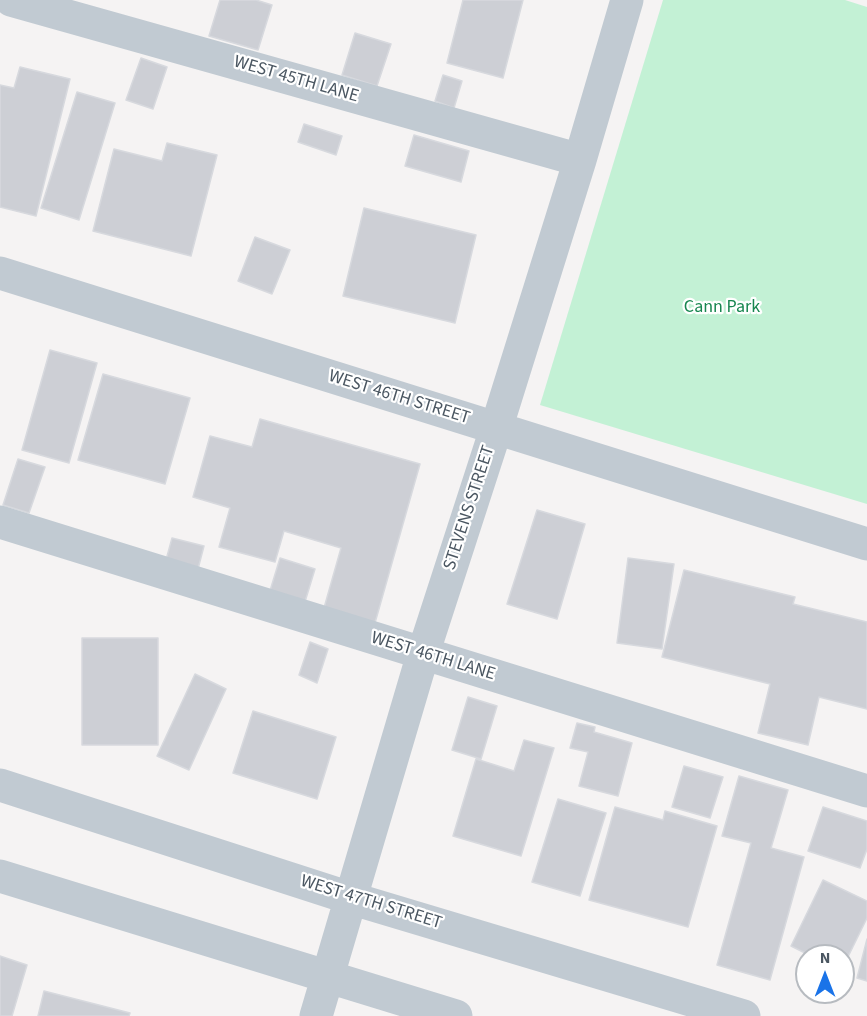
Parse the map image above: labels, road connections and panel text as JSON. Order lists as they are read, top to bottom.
{
  "streets": {
    "street": [
      "WEST 45TH LANE",
      "WEST 46TH STREET",
      "STEVENS STREET",
      "WEST 46TH LANE",
      "WEST 47TH STREET"
    ]
  },
  "crossings": [
    ["WEST 45TH LANE", "STEVENS STREET"],
    ["WEST 46TH STREET", "STEVENS STREET"],
    ["STEVENS STREET", "WEST 46TH LANE"],
    ["STEVENS STREET", "WEST 47TH STREET"]
  ],
  "parks": ["Cann Park"],
  "north": "top"
}
